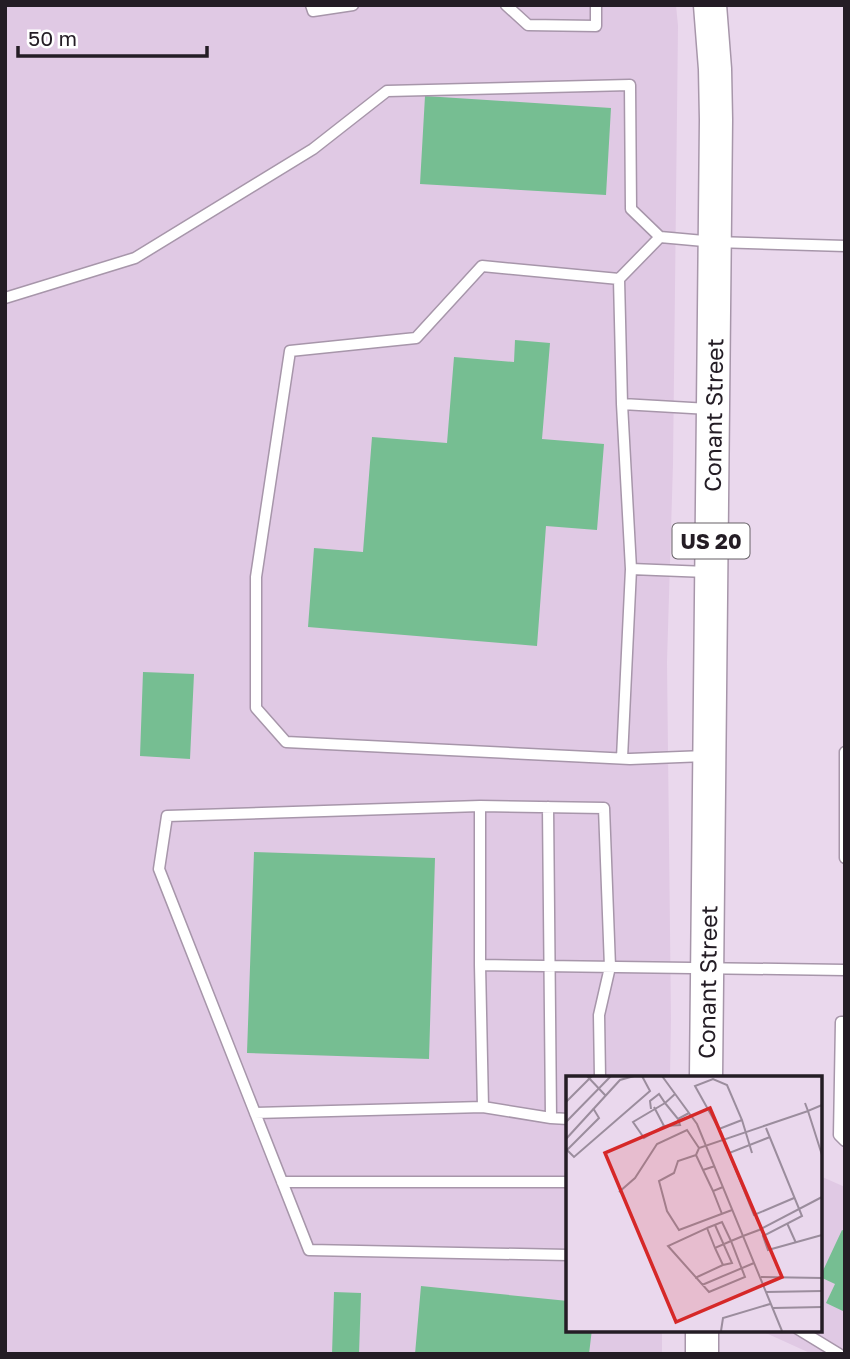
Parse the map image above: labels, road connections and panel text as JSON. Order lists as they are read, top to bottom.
{
  "streets": {
    "main road": ["Conant Street", "US 20"]
  },
  "scale_bar": "50 m"
}
